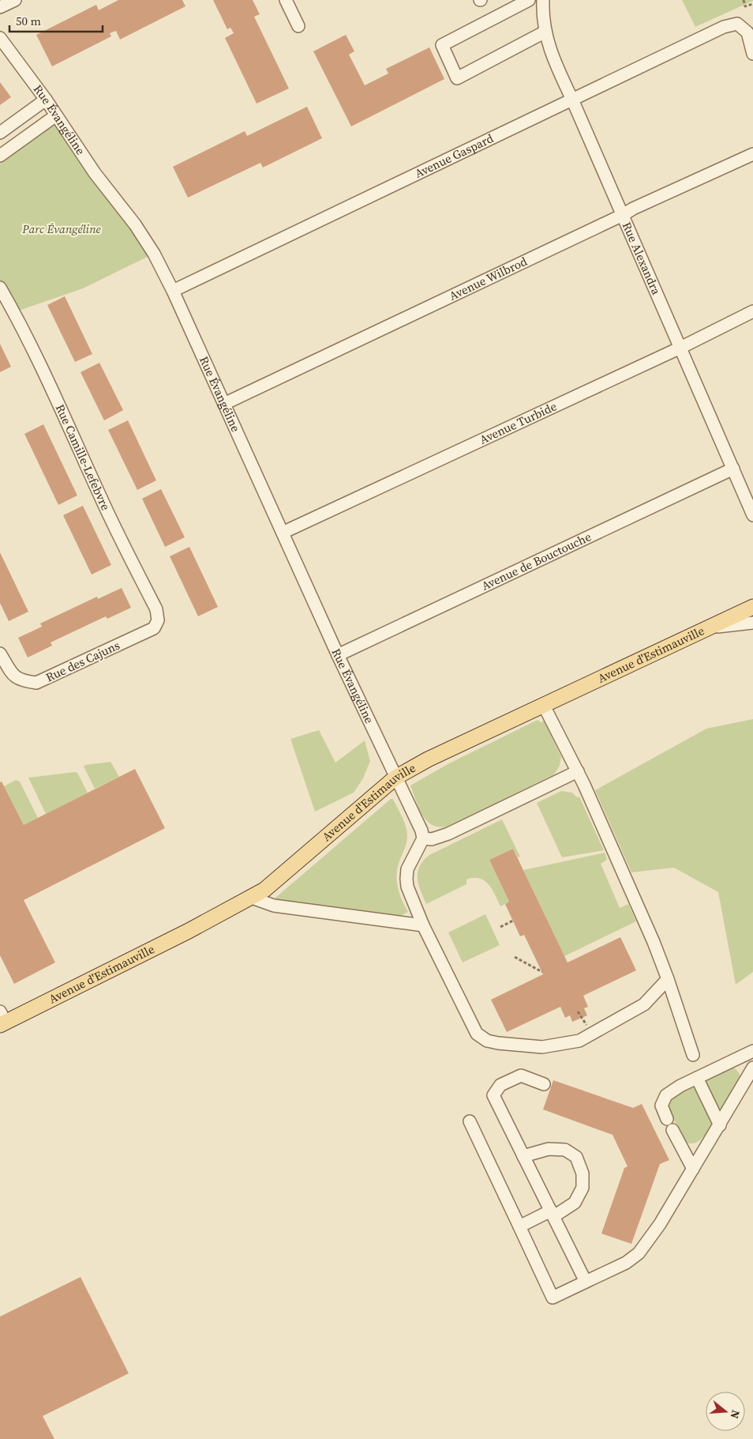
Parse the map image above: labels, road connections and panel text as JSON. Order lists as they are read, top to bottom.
{
  "streets": {
    "main road": ["Avenue d'Estimauville"],
    "street": [
      "Rue Évangéline",
      "Avenue Gaspard",
      "Rue Alexandra",
      "Avenue Wilbrod",
      "Avenue Turbide",
      "Rue Camille-Lefebvre",
      "Avenue de Bouctouche",
      "Rue des Cajuns"
    ]
  },
  "crossings": [
    ["Rue Évangéline", "Avenue Gaspard"],
    ["Rue Évangéline", "Avenue Wilbrod"],
    ["Rue Évangéline", "Avenue Turbide"],
    ["Rue Évangéline", "Avenue de Bouctouche"],
    ["Rue Évangéline", "Avenue d'Estimauville"],
    ["Avenue Gaspard", "Rue Alexandra"],
    ["Rue Alexandra", "Avenue Wilbrod"],
    ["Rue Alexandra", "Avenue Turbide"],
    ["Rue Alexandra", "Avenue de Bouctouche"],
    ["Rue Camille-Lefebvre", "Rue des Cajuns"]
  ],
  "parks": ["Parc Évangéline"],
  "scale_bar": "50 m",
  "north": "right"
}
